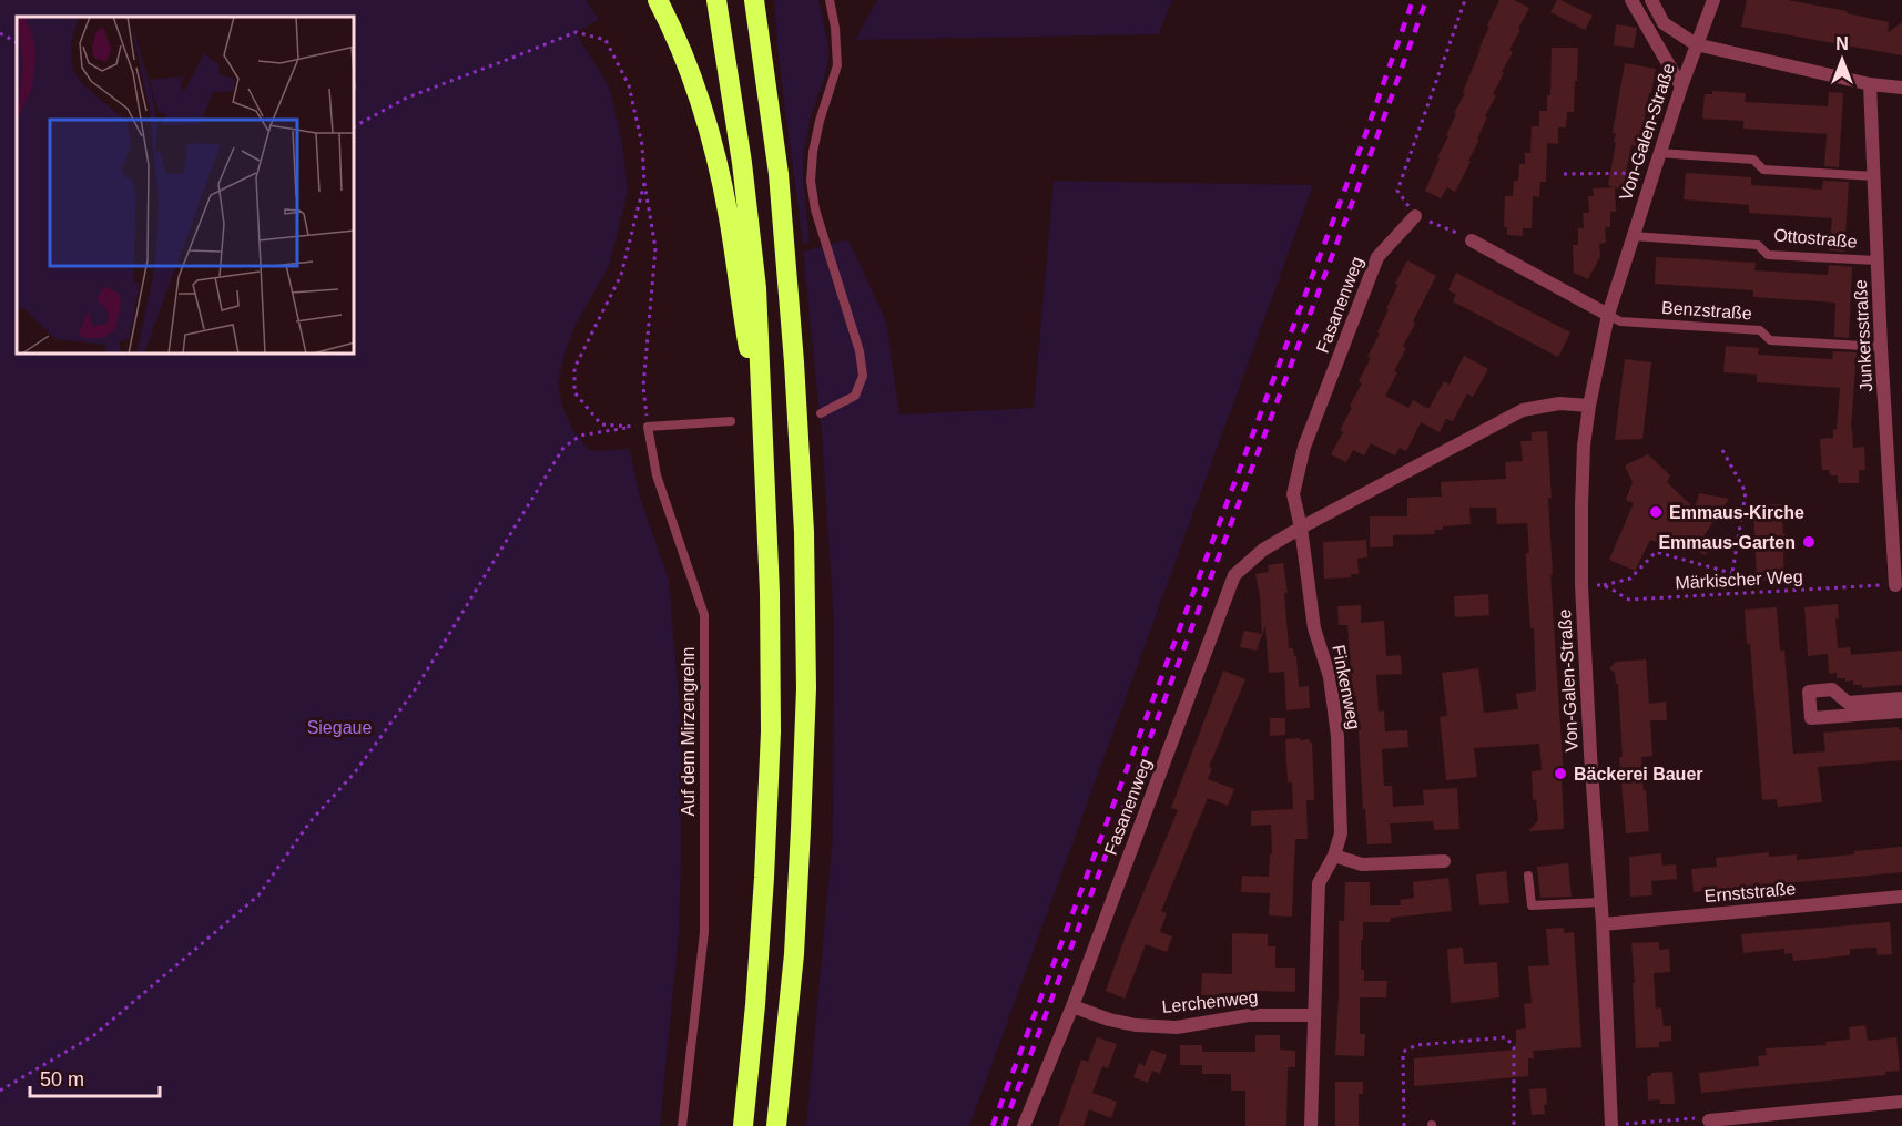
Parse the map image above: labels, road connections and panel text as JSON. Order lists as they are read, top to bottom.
{
  "streets": {
    "street": [
      "Von-Galen-Straße",
      "Fasanenweg",
      "Junkersstraße",
      "Finkenweg",
      "Ernststraße",
      "Lerchenweg"
    ],
    "lane": ["Ottostraße", "Benzstraße", "Auf dem Mirzengrehn"],
    "path": ["Märkischer Weg"]
  },
  "crossings": [
    ["Von-Galen-Straße", "Ottostraße"],
    ["Von-Galen-Straße", "Fasanenweg"],
    ["Von-Galen-Straße", "Benzstraße"],
    ["Von-Galen-Straße", "Märkischer Weg"],
    ["Von-Galen-Straße", "Ernststraße"],
    ["Ottostraße", "Junkersstraße"],
    ["Fasanenweg", "Finkenweg"],
    ["Fasanenweg", "Lerchenweg"],
    ["Benzstraße", "Junkersstraße"],
    ["Junkersstraße", "Märkischer Weg"],
    ["Finkenweg", "Lerchenweg"]
  ],
  "parks": ["Siegaue"],
  "places": ["Emmaus-Kirche", "Emmaus-Garten", "Bäckerei Bauer"],
  "scale_bar": "50 m",
  "north": "top"
}
